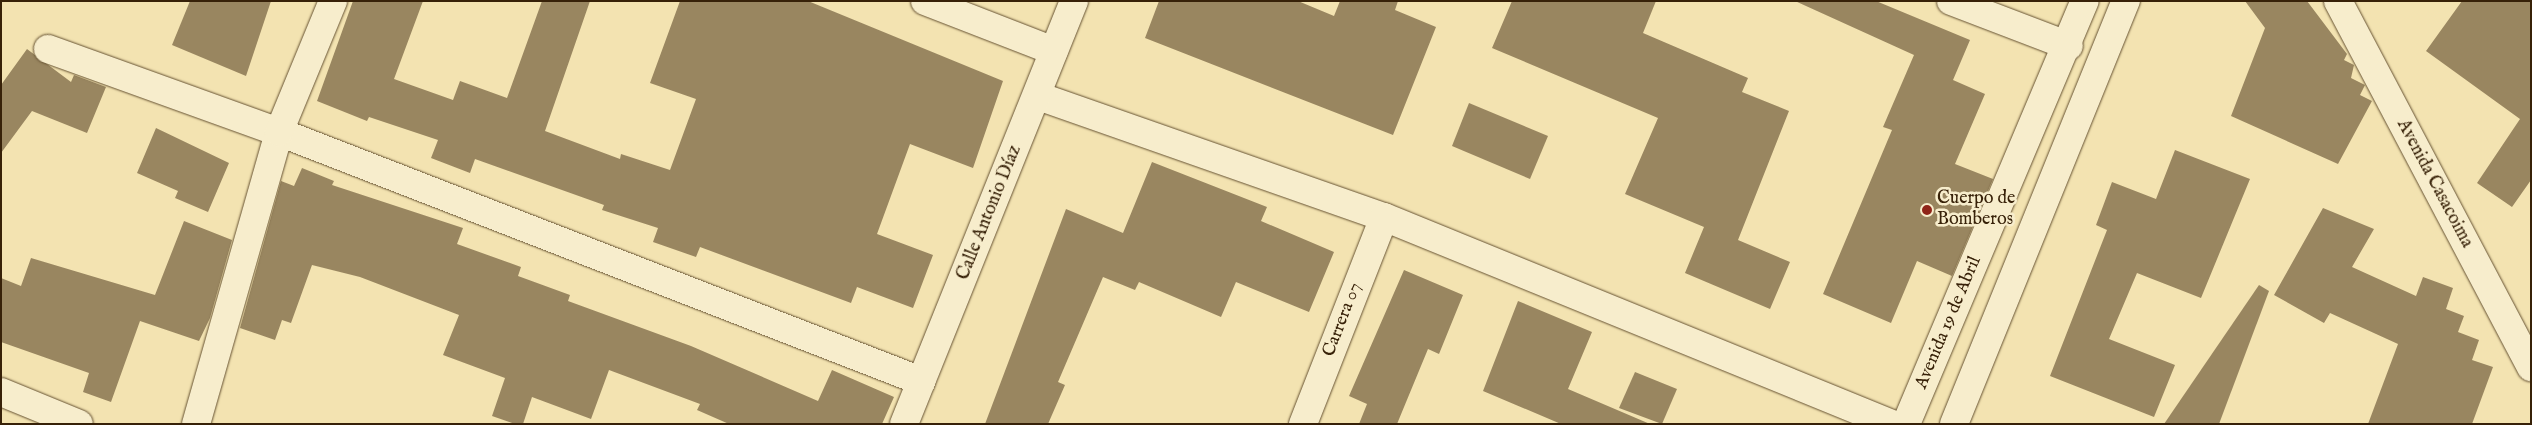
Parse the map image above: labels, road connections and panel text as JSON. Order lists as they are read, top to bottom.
{
  "streets": {
    "street": [
      "Avenida Casacoima",
      "Calle Antonio Díaz",
      "Carrera 07",
      "Avenida 19 de Abril"
    ]
  },
  "places": ["Cuerpo de Bomberos"]
}
